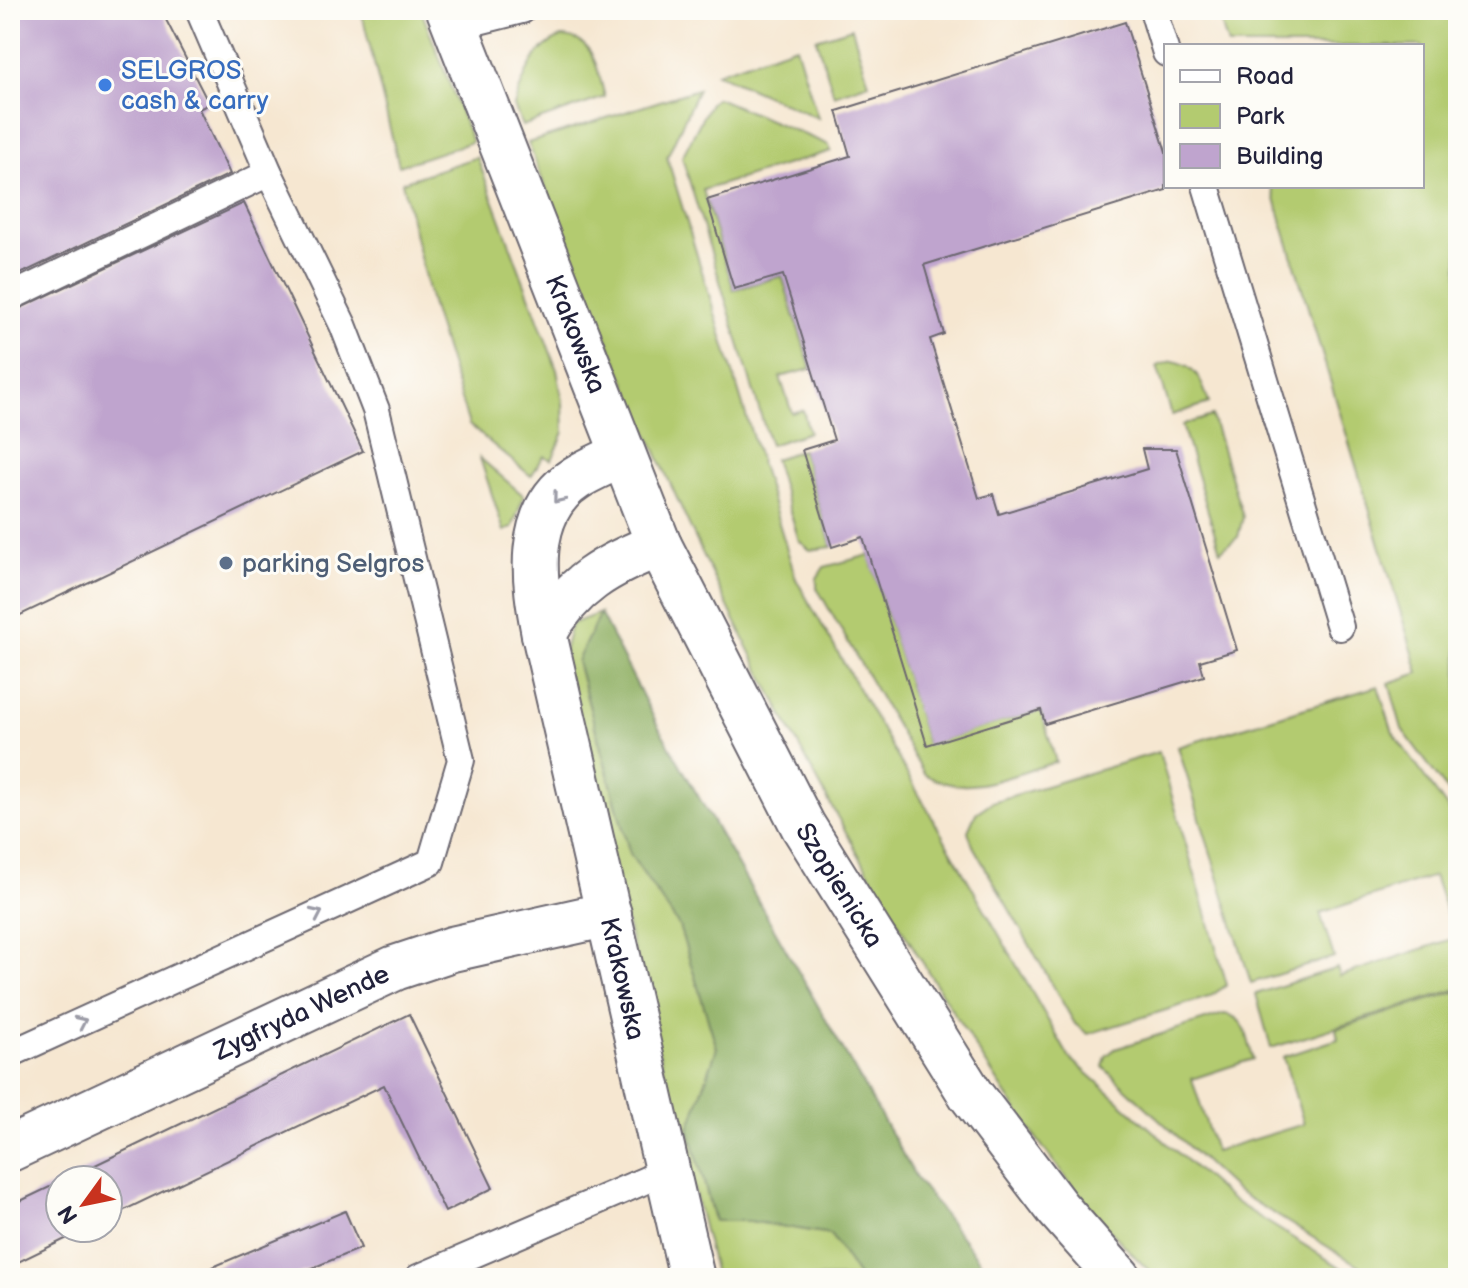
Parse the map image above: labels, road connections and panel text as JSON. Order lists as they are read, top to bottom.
{
  "streets": {
    "street": ["Krakowska", "Szopienicka", "Zygfryda Wende"]
  },
  "crossings": [
    ["Krakowska", "Szopienicka"],
    ["Krakowska", "Zygfryda Wende"]
  ],
  "places": ["SELGROS cash & carry", "parking Selgros"],
  "legend": ["Road", "Park", "Building"],
  "north": "bottom left"
}
